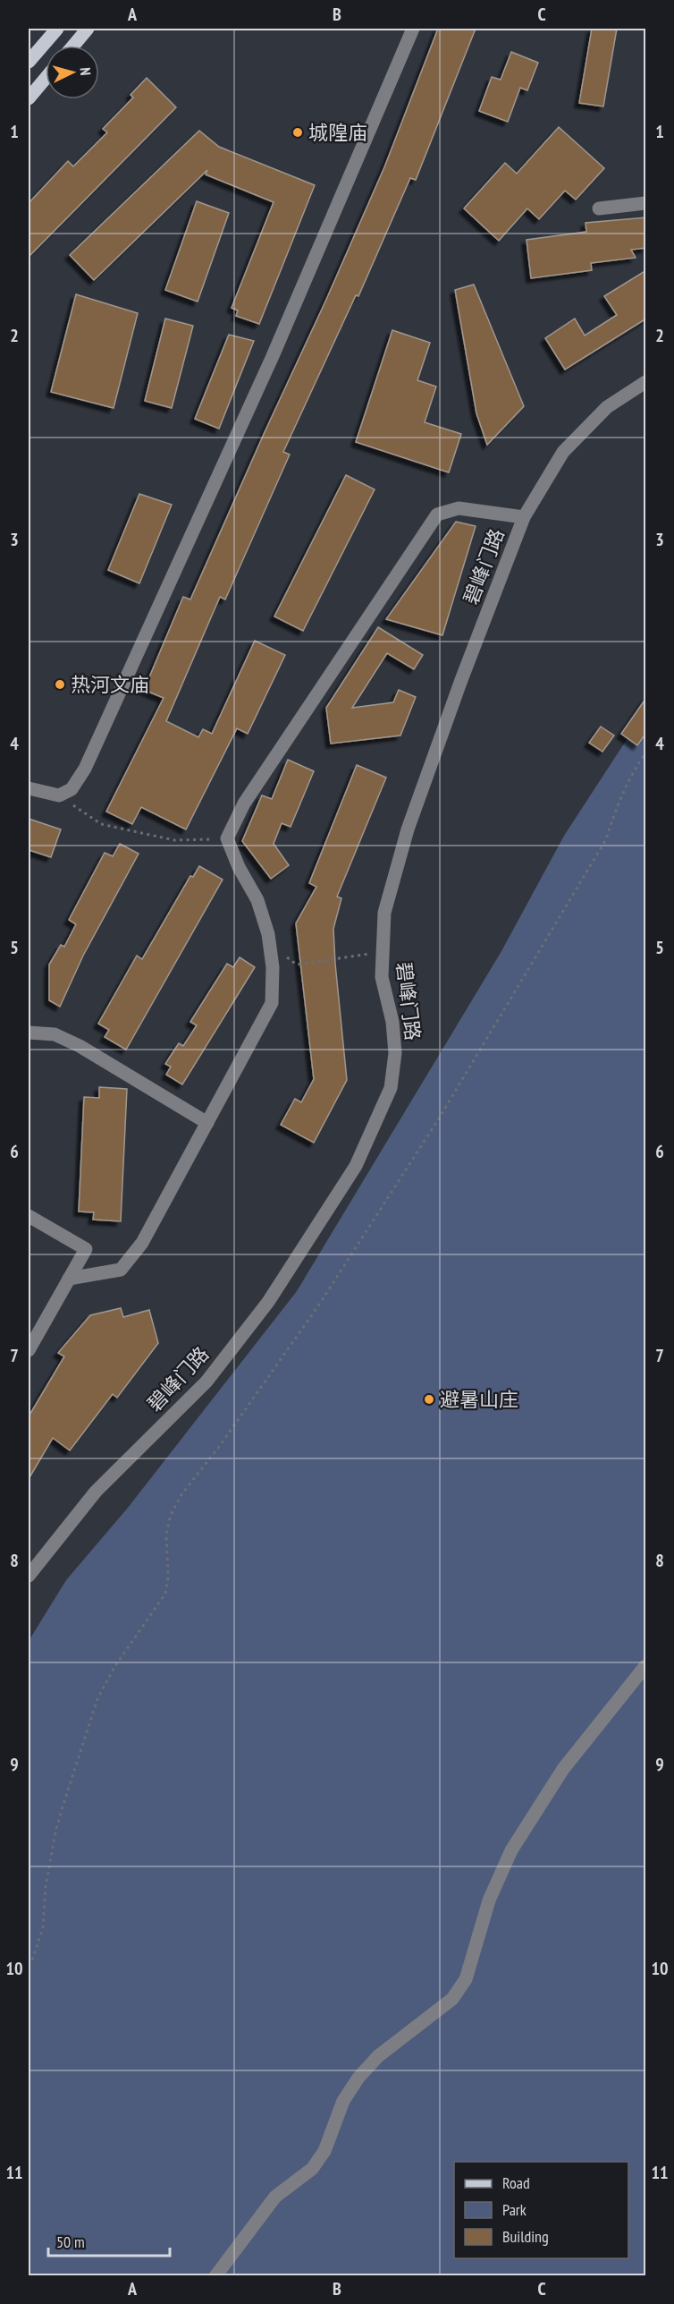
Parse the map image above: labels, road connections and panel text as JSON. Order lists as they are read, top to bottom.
{
  "streets": {
    "street": ["碧峰门路"]
  },
  "places": ["城隍庙", "热河文庙", "避暑山庄"],
  "legend": ["Road", "Park", "Building"],
  "scale_bar": "50 m",
  "north": "right",
  "grid": {
    "columns": ["A", "B", "C"],
    "rows": [
      "1",
      "2",
      "3",
      "4",
      "5",
      "6",
      "7",
      "8",
      "9",
      "10",
      "11"
    ]
  }
}
